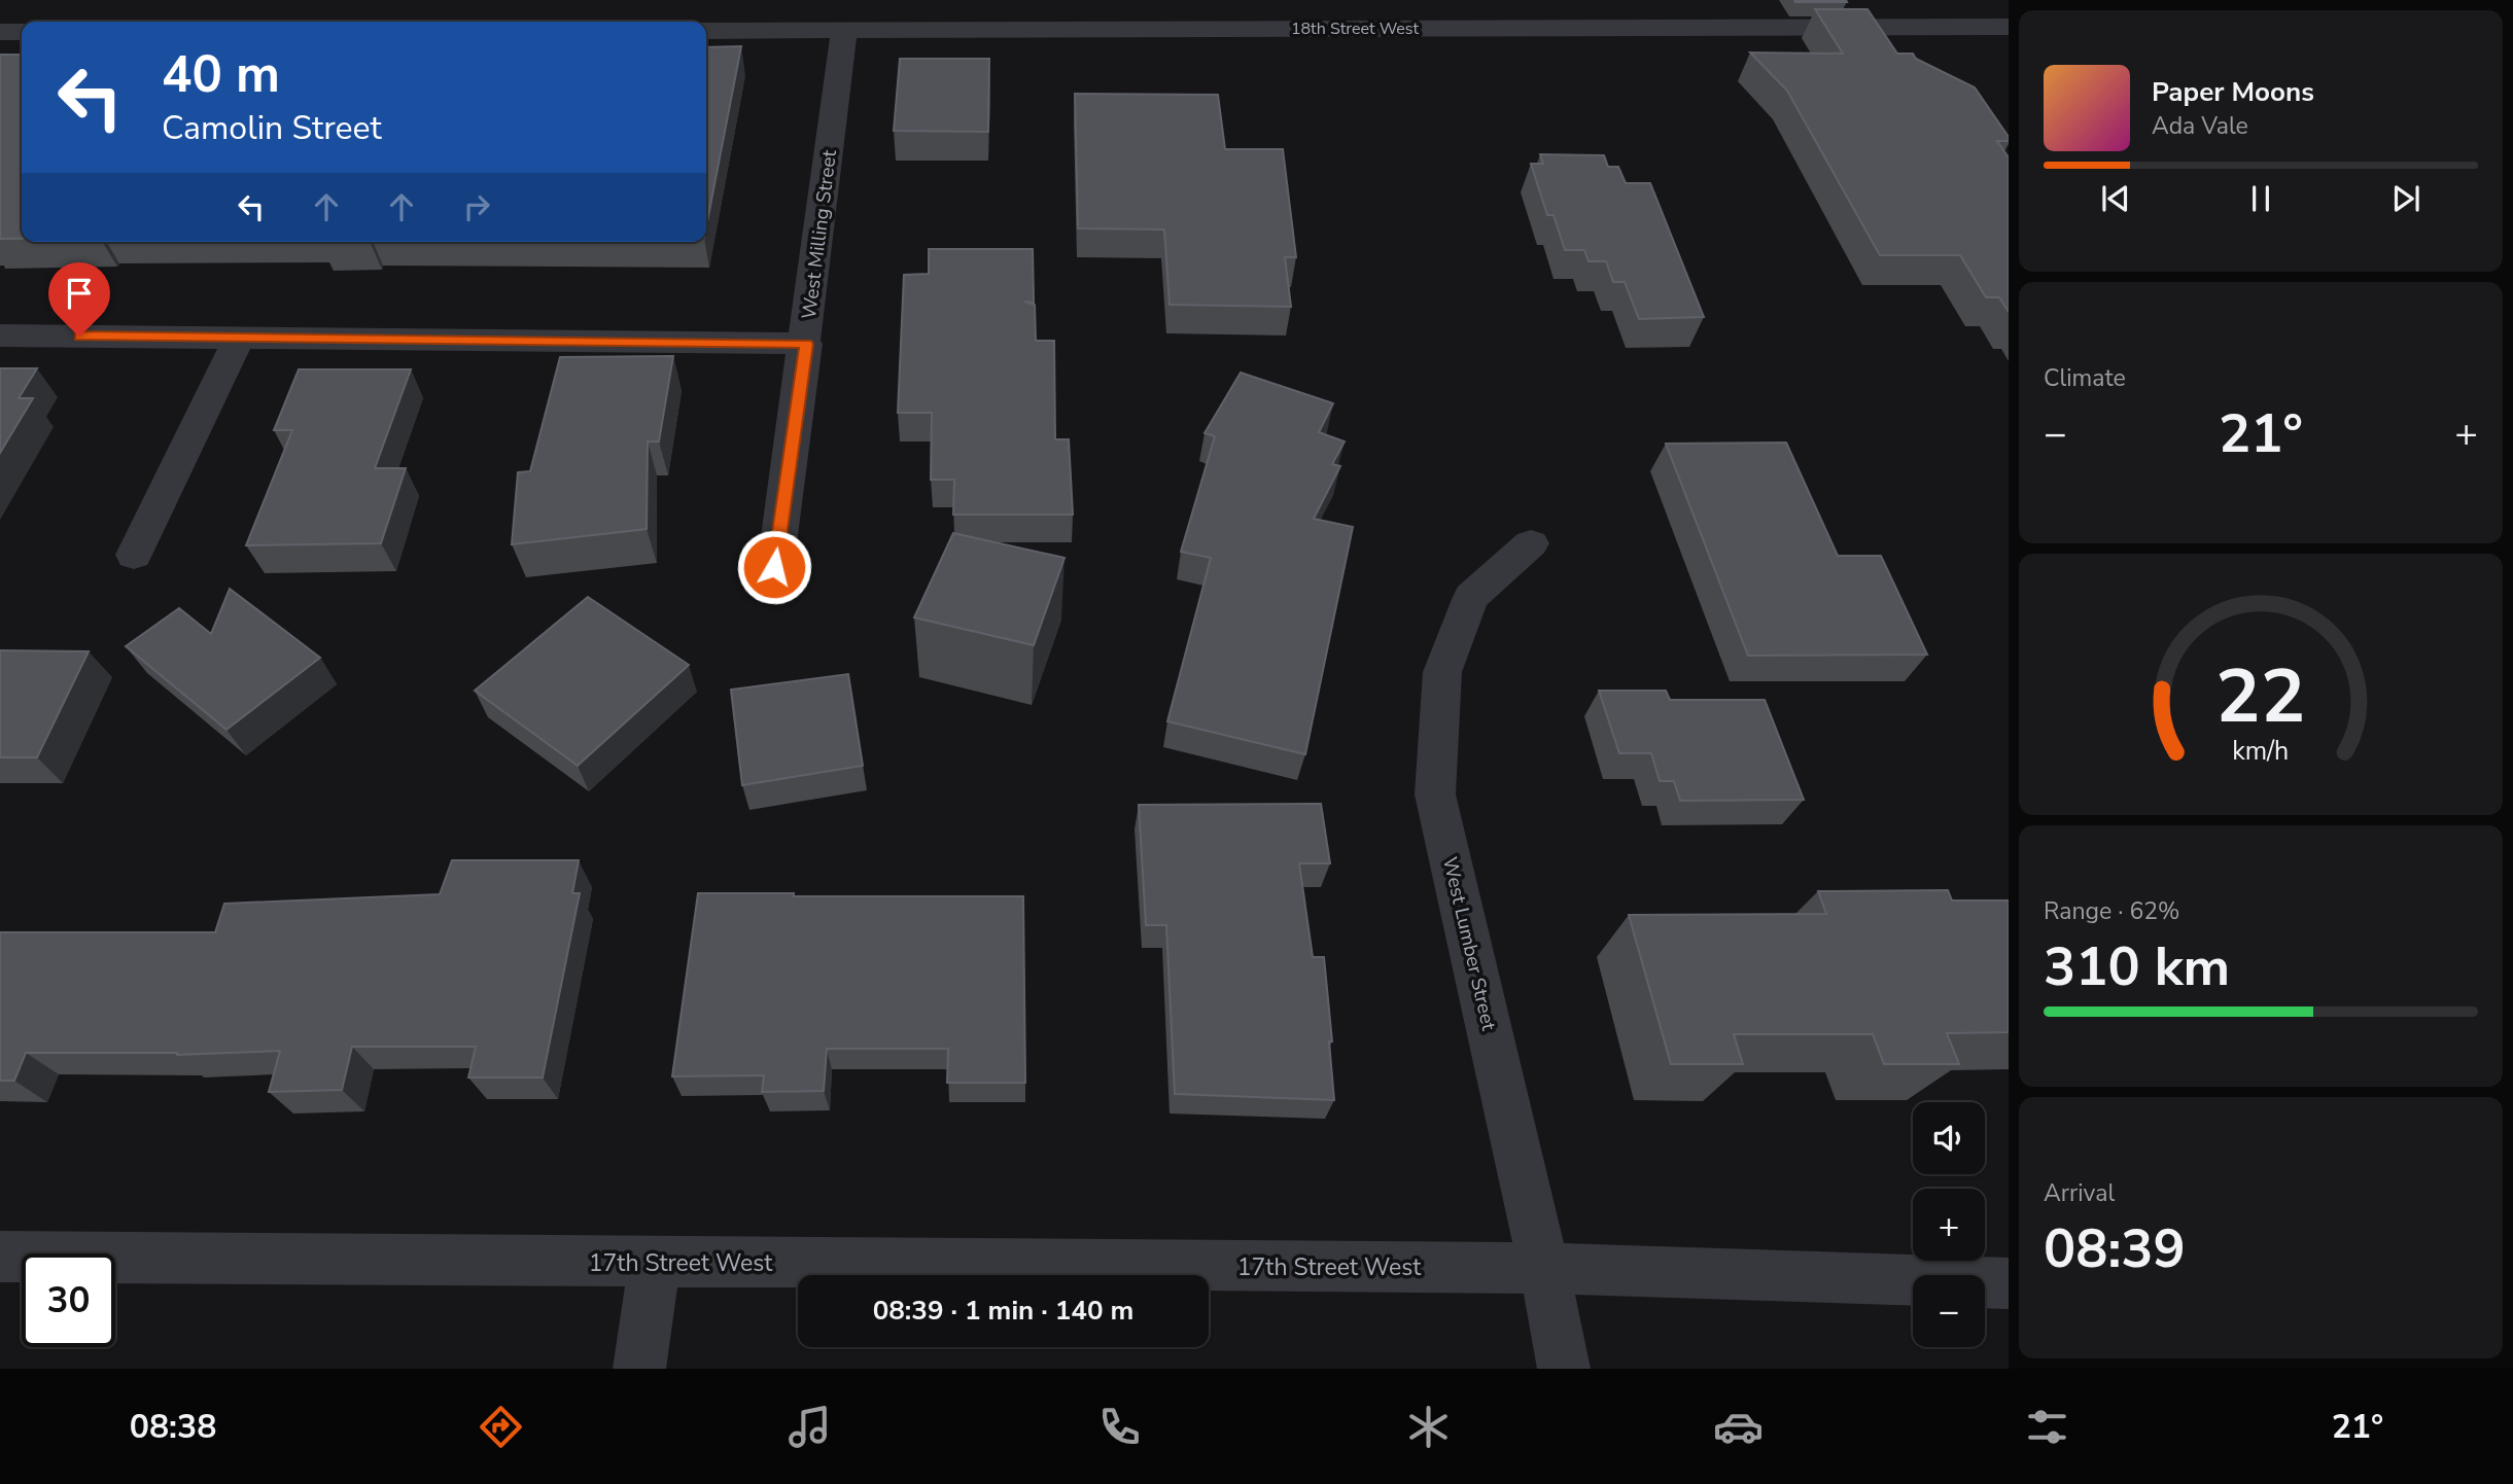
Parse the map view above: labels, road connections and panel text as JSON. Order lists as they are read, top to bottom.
{
  "streets": {
    "street": [
      "18th Street West",
      "West Milling Street",
      "West Lumber Street",
      "17th Street West"
    ]
  },
  "crossings": [
    ["18th Street West", "West Milling Street"],
    ["West Lumber Street", "17th Street West"]
  ],
  "page": {
    "turn": ["40 m", "Camolin Street"],
    "song": ["Paper Moons", "Ada Vale"],
    "tile": [
      "Climate",
      ["Range · 62%", "310 km"],
      ["Arrival", "08:39"]
    ],
    "heat": ["−", "21°", "+"],
    "map_buttons": ["+", "−"],
    "limit": "30",
    "trip": "08:39 · 1 min · 140 m",
    "tabs": ["08:38", "21°"],
    "gauge": ["22", "km/h"]
  }
}
